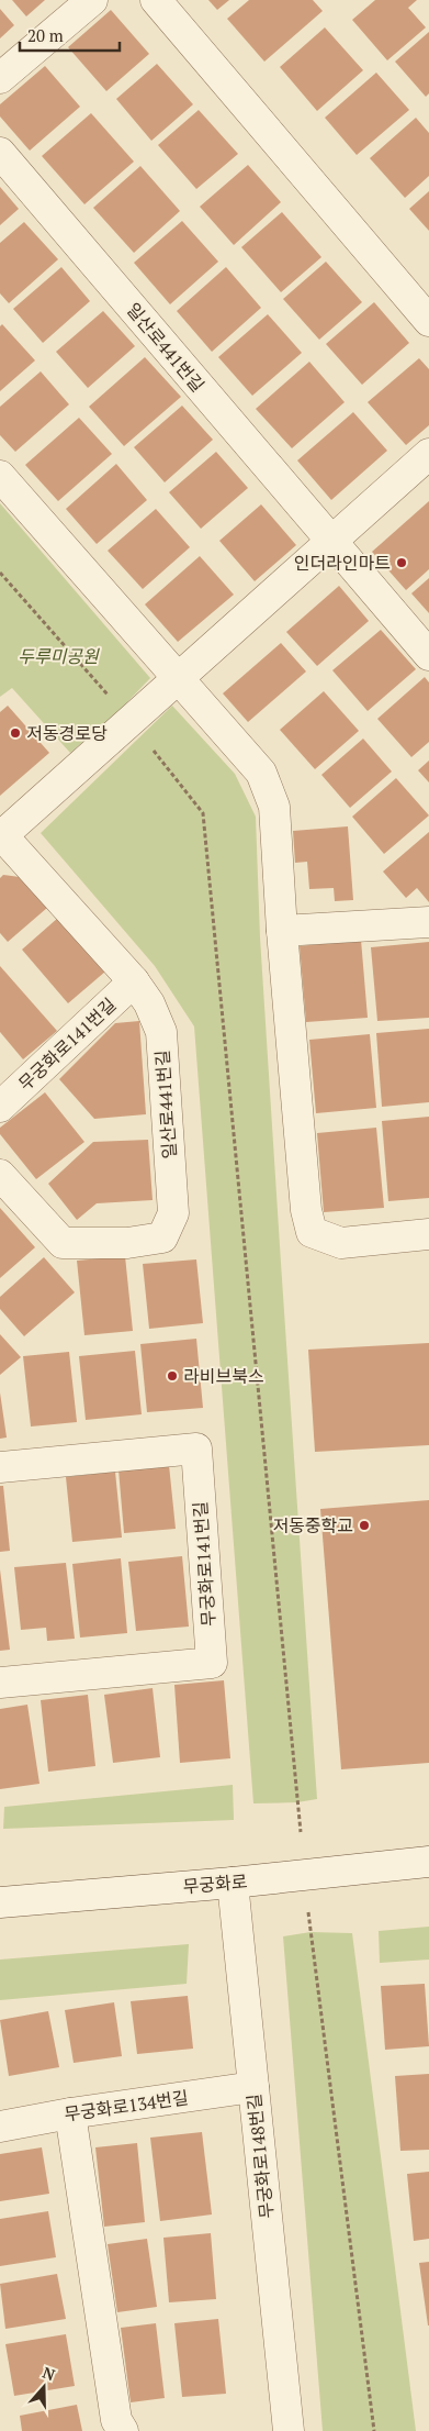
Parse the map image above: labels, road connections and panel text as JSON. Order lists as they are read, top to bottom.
{
  "streets": {
    "street": [
      "일산로441번길",
      "무궁화로141번길",
      "무궁화로",
      "무궁화로134번길",
      "무궁화로148번길"
    ]
  },
  "crossings": [
    ["일산로441번길", "무궁화로141번길"],
    ["무궁화로", "무궁화로148번길"],
    ["무궁화로134번길", "무궁화로148번길"]
  ],
  "parks": ["두루미공원"],
  "places": [
    "인더라인마트",
    "저동경로당",
    "라비브북스",
    "저동중학교"
  ],
  "scale_bar": "20 m",
  "north": "top"
}
